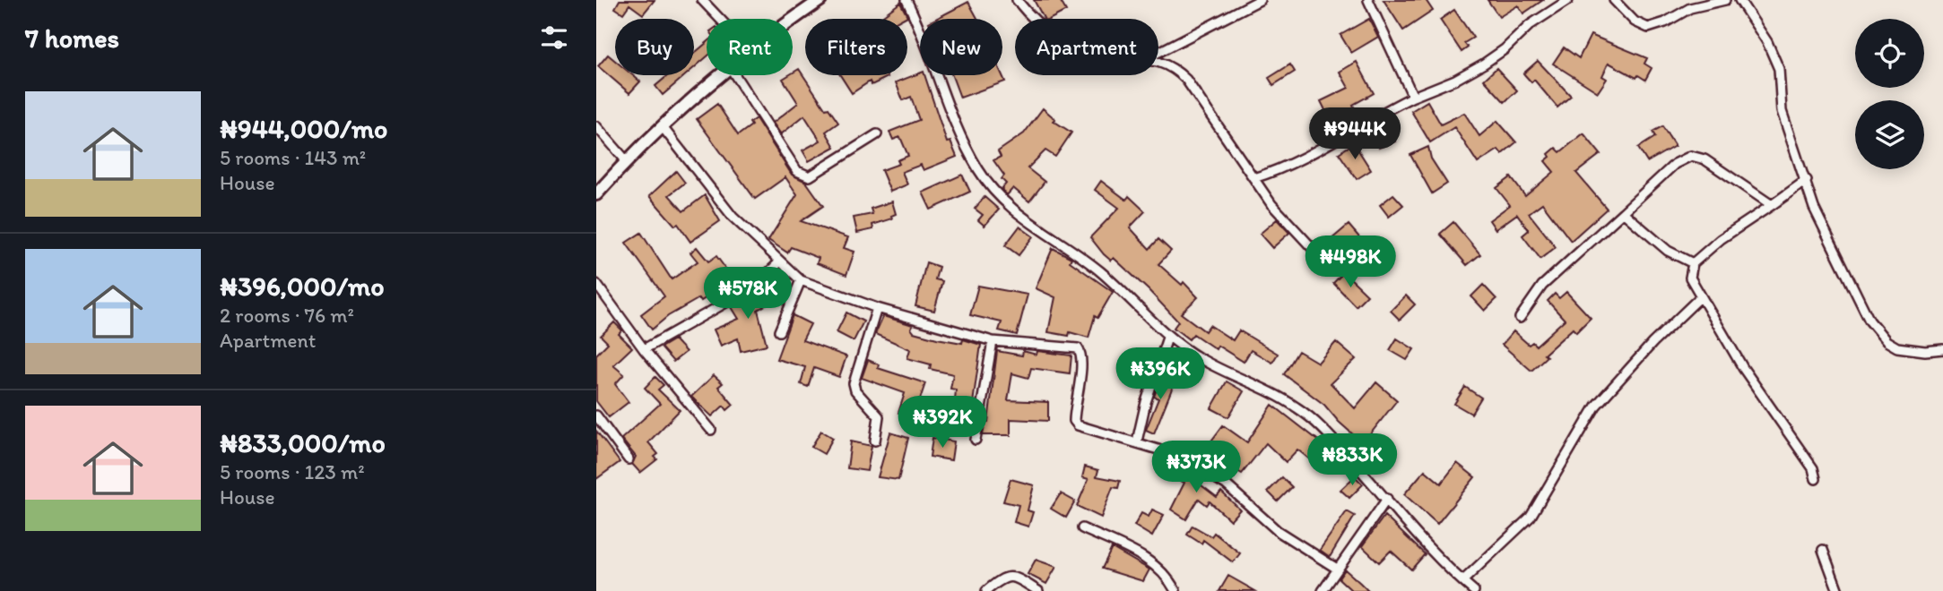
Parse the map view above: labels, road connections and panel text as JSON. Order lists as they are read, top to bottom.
{
  "page": {
    "heading": "7 homes",
    "chip": [
      "Buy",
      "Rent",
      "Filters",
      "New",
      "Apartment"
    ],
    "list": [
      {
        "name": "₦944,000/mo",
        "note": "5 rooms · 143 m² · House"
      },
      {
        "name": "₦396,000/mo",
        "note": "2 rooms · 76 m² · Apartment"
      },
      {
        "name": "₦833,000/mo",
        "note": "5 rooms · 123 m² · House"
      }
    ],
    "price": [
      "₦944K",
      "₦498K",
      "₦578K",
      "₦396K",
      "₦392K",
      "₦833K",
      "₦373K"
    ]
  }
}
